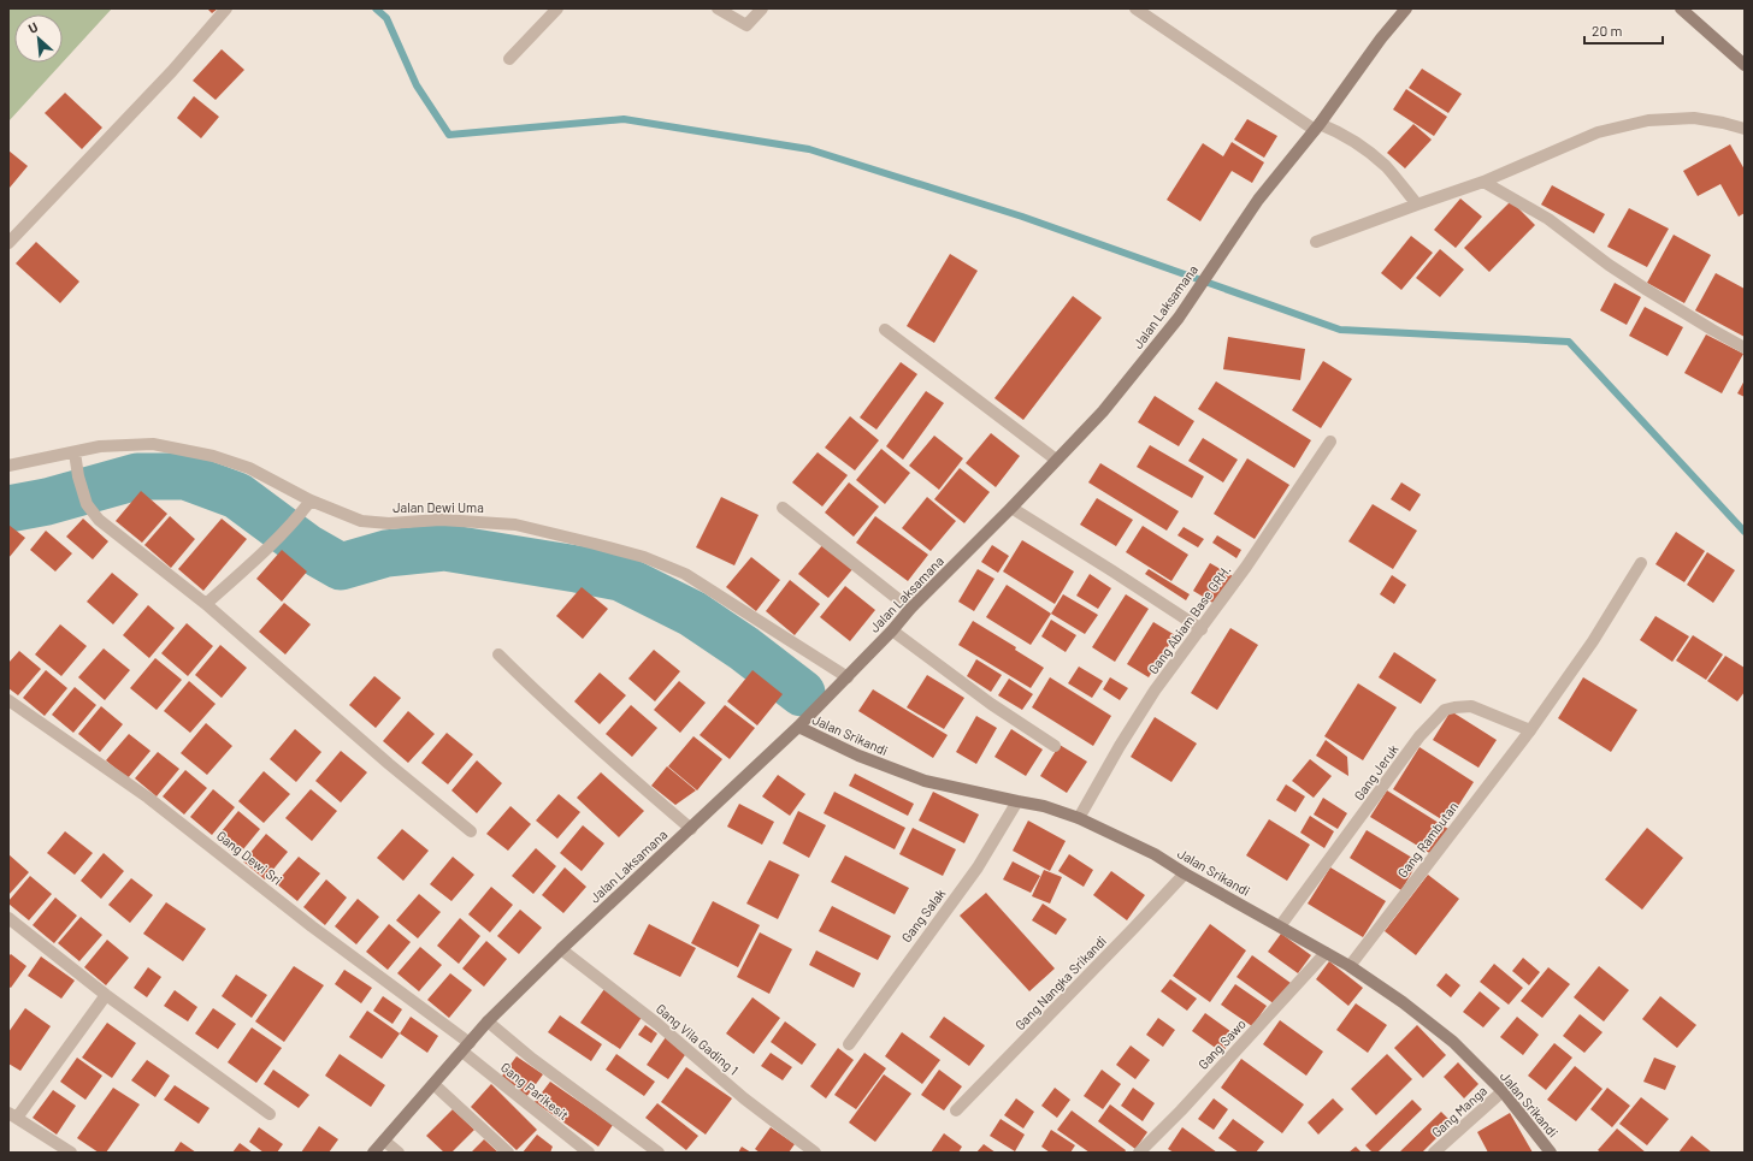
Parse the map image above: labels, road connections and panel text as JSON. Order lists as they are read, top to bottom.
{
  "streets": {
    "main road": ["Jalan Laksamana", "Jalan Srikandi"],
    "street": [
      "Jalan Dewi Uma",
      "Gang Abiam Base GRH.",
      "Gang Jeruk",
      "Gang Rambutan",
      "Gang Dewi Sri",
      "Gang Salak",
      "Gang Nangka Srikandi",
      "Gang Vila Gading 1",
      "Gang Sawo",
      "Gang Parikesit",
      "Gang Manga"
    ]
  },
  "crossings": [
    ["Jalan Laksamana", "Jalan Dewi Uma"],
    ["Jalan Laksamana", "Jalan Srikandi"],
    ["Jalan Laksamana", "Gang Dewi Sri"],
    ["Jalan Laksamana", "Gang Vila Gading 1"],
    ["Jalan Laksamana", "Gang Parikesit"],
    ["Gang Abiam Base GRH.", "Jalan Srikandi"],
    ["Jalan Srikandi", "Gang Jeruk"],
    ["Jalan Srikandi", "Gang Rambutan"],
    ["Jalan Srikandi", "Gang Salak"],
    ["Jalan Srikandi", "Gang Nangka Srikandi"],
    ["Jalan Srikandi", "Gang Sawo"],
    ["Jalan Srikandi", "Gang Manga"],
    ["Gang Jeruk", "Gang Rambutan"],
    ["Gang Dewi Sri", "Gang Parikesit"]
  ],
  "scale_bar": "20 m",
  "north": "top left"
}
